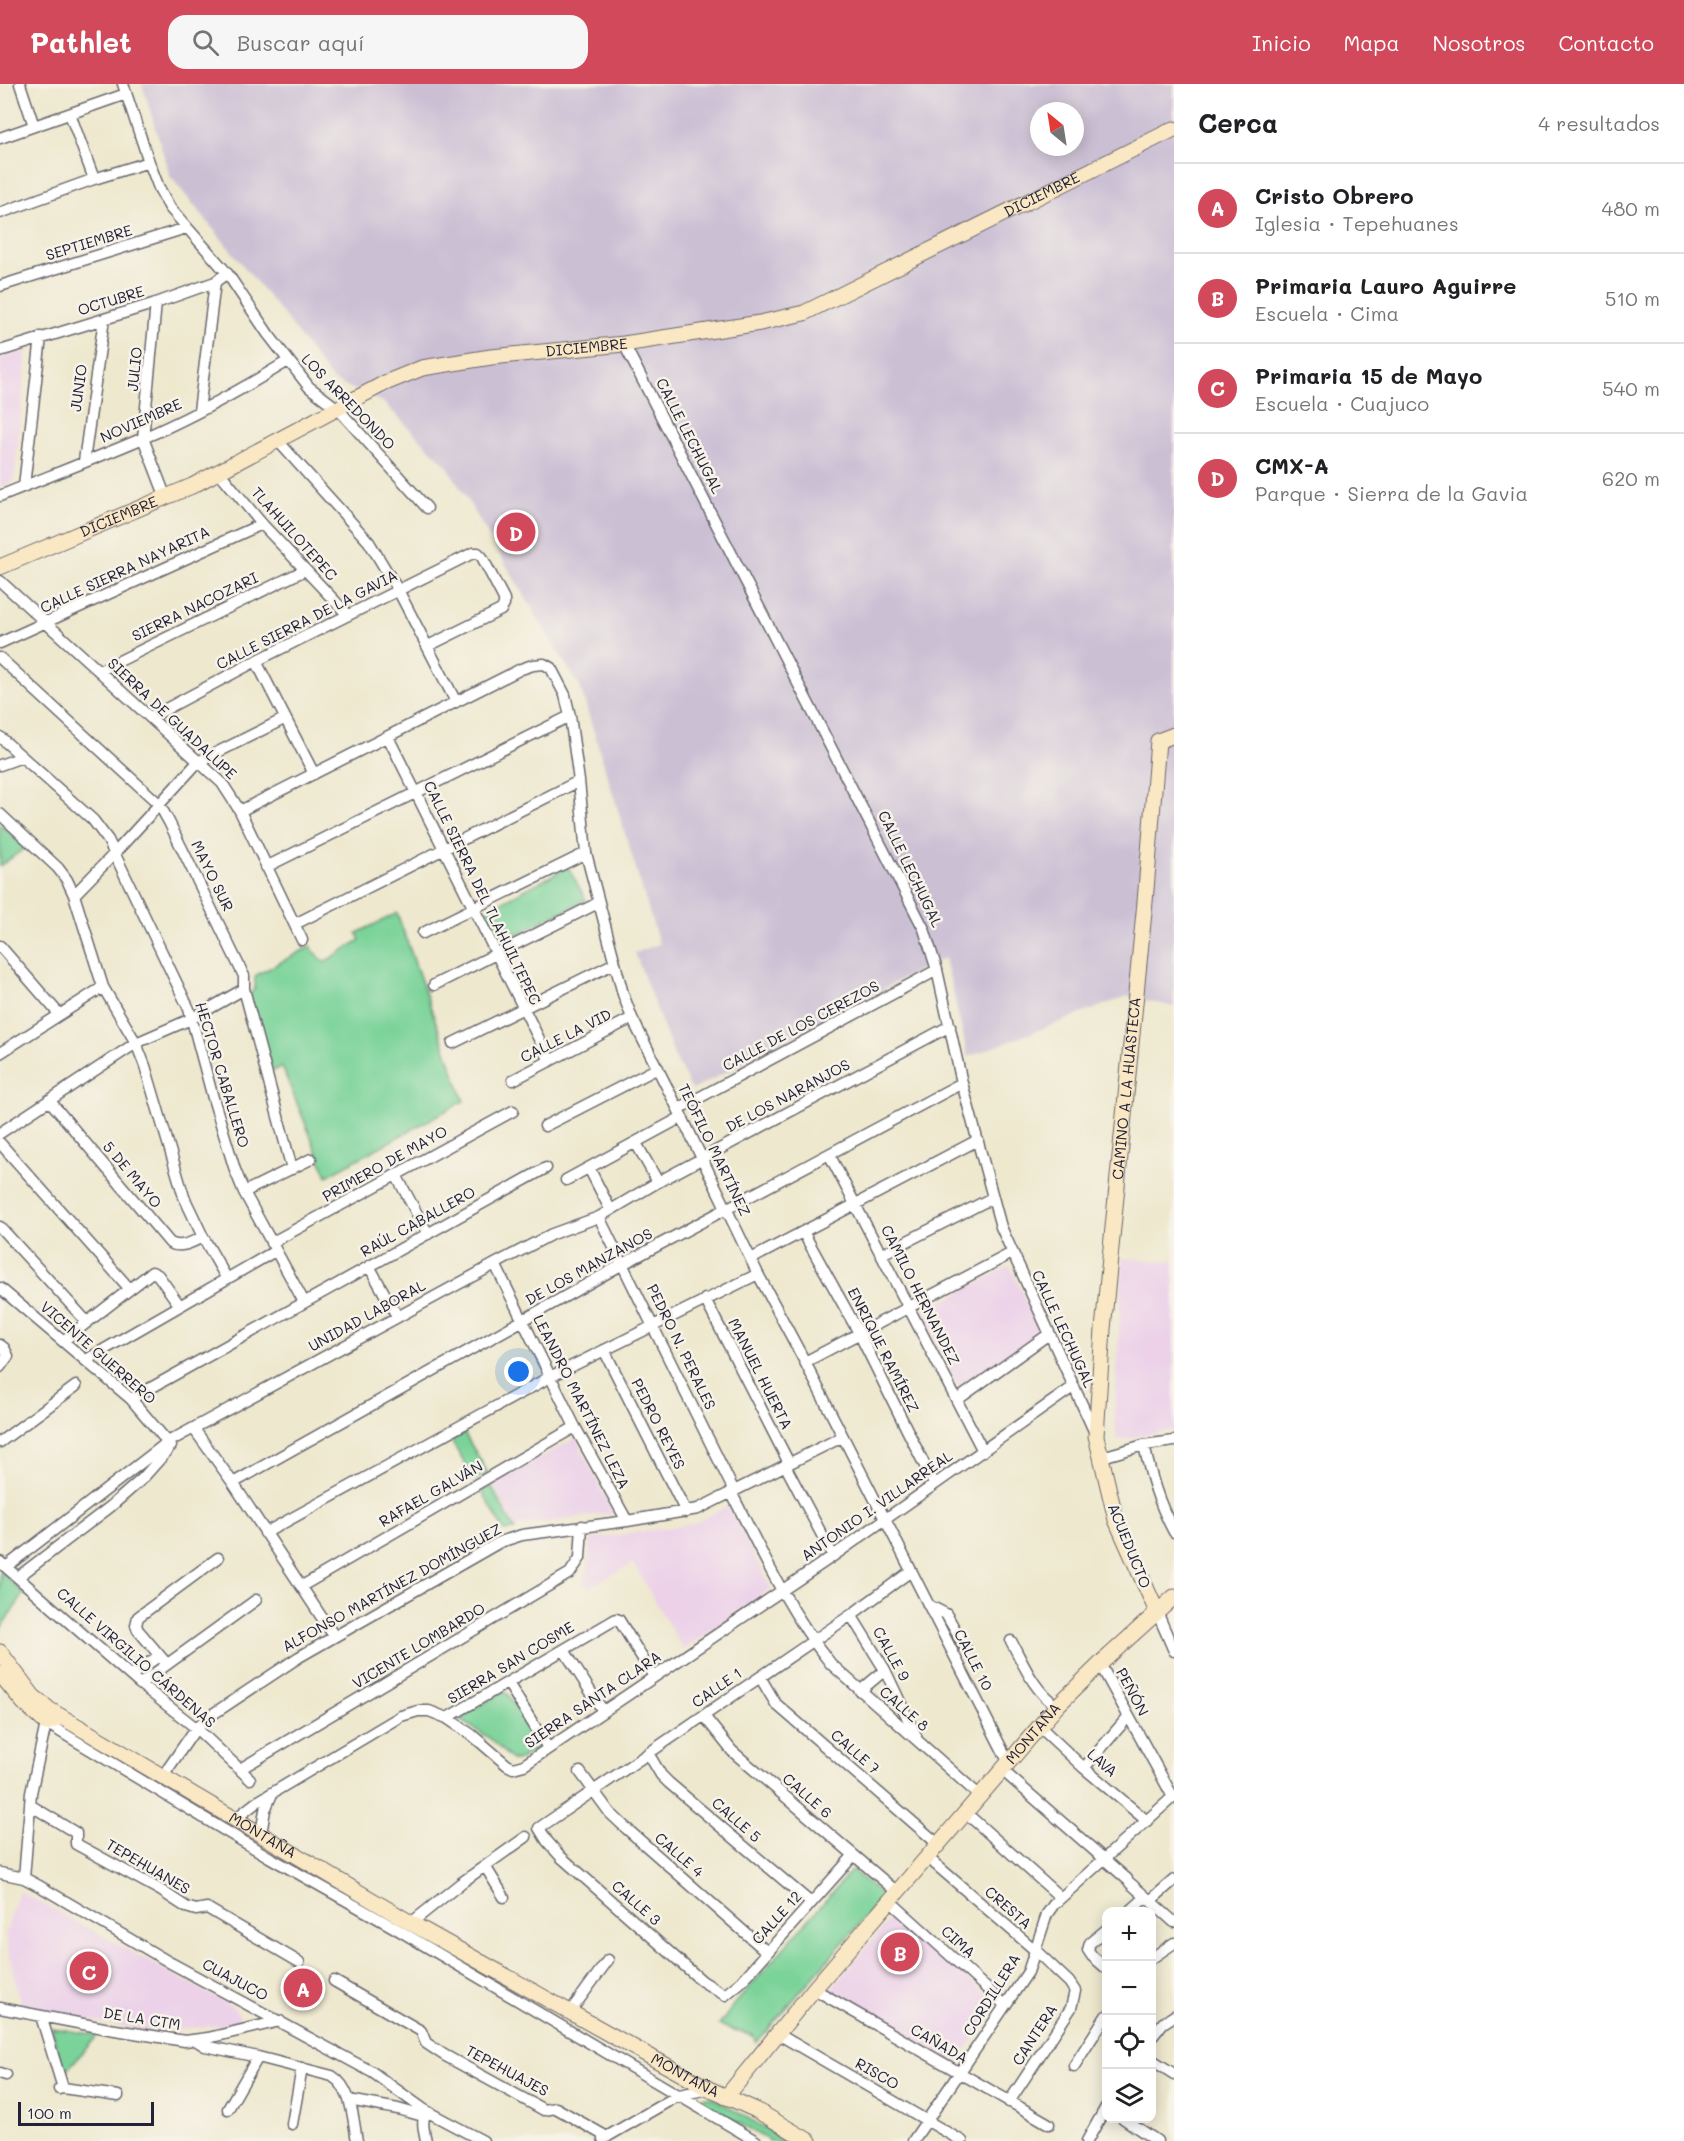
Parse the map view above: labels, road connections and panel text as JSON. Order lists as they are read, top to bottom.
{
  "streets": {
    "street": [
      "DICIEMBRE",
      "SEPTIEMBRE",
      "OCTUBRE",
      "JULIO",
      "JUNIO",
      "LOS ARREDONDO",
      "NOVIEMBRE",
      "CALLE LECHUGAL",
      "TLAHUILOTEPEC",
      "CALLE SIERRA NAYARITA",
      "SIERRA NACOZARI",
      "CALLE SIERRA DE LA GAVIA",
      "SIERRA DE GUADALUPE",
      "MAYO SUR",
      "CALLE SIERRA DEL TLAHUILTEPEC",
      "CALLE DE LOS CEREZOS",
      "CALLE LA VID",
      "HECTOR CABALLERO",
      "CAMINO A LA HUASTECA",
      "DE LOS NARANJOS",
      "TEÓFILO MARTÍNEZ",
      "PRIMERO DE MAYO",
      "5 DE MAYO",
      "RAÚL CABALLERO",
      "DE LOS MANZANOS",
      "CAMILO HERNANDEZ",
      "UNIDAD LABORAL",
      "PEDRO N. PERALES",
      "ENRIQUE RAMÍREZ",
      "VICENTE GUERRERO",
      "MANUEL HUERTA",
      "LEANDRO MARTÍNEZ LEZA",
      "PEDRO REYES",
      "RAFAEL GALVÁN",
      "ANTONIO I. VILLARREAL",
      "ACUEDUCTO",
      "ALFONSO MARTÍNEZ DOMÍNGUEZ",
      "VICENTE LOMBARDO",
      "CALLE 9",
      "CALLE VIRGILIO CÁRDENAS",
      "CALLE 10",
      "SIERRA SAN COSME",
      "CALLE 1",
      "PEÑÓN",
      "SIERRA SANTA CLARA",
      "CALLE 8",
      "MONTAÑA",
      "CALLE 7",
      "LAVA",
      "CALLE 6",
      "CALLE 5",
      "CALLE 4",
      "TEPEHUANES",
      "CALLE 3",
      "CRESTA",
      "CALLE 12",
      "CIMA",
      "CUAJUCO",
      "CORDILLERA",
      "DE LA CTM",
      "CANTERA",
      "CAÑADA",
      "TEPEHUAJES",
      "RISCO"
    ]
  },
  "crossings": [
    ["DICIEMBRE", "LOS ARREDONDO"],
    ["DICIEMBRE", "CALLE LECHUGAL"],
    ["DICIEMBRE", "TLAHUILOTEPEC"],
    ["SEPTIEMBRE", "LOS ARREDONDO"],
    ["OCTUBRE", "JULIO"],
    ["OCTUBRE", "JUNIO"],
    ["OCTUBRE", "LOS ARREDONDO"],
    ["JULIO", "NOVIEMBRE"],
    ["JUNIO", "NOVIEMBRE"],
    ["LOS ARREDONDO", "NOVIEMBRE"],
    ["CALLE LECHUGAL", "CALLE DE LOS CEREZOS"],
    ["CALLE LECHUGAL", "CAMINO A LA HUASTECA"],
    ["CALLE LECHUGAL", "DE LOS NARANJOS"],
    ["CALLE LECHUGAL", "DE LOS MANZANOS"],
    ["CALLE LECHUGAL", "ANTONIO I. VILLARREAL"],
    ["CALLE LECHUGAL", "ACUEDUCTO"],
    ["TLAHUILOTEPEC", "CALLE SIERRA NAYARITA"],
    ["TLAHUILOTEPEC", "SIERRA NACOZARI"],
    ["TLAHUILOTEPEC", "CALLE SIERRA DE LA GAVIA"],
    ["CALLE SIERRA NAYARITA", "SIERRA DE GUADALUPE"],
    ["SIERRA NACOZARI", "SIERRA DE GUADALUPE"],
    ["CALLE SIERRA DE LA GAVIA", "SIERRA DE GUADALUPE"],
    ["CALLE SIERRA DEL TLAHUILTEPEC", "CALLE LA VID"],
    ["CALLE DE LOS CEREZOS", "TEÓFILO MARTÍNEZ"],
    ["CALLE LA VID", "TEÓFILO MARTÍNEZ"],
    ["HECTOR CABALLERO", "PRIMERO DE MAYO"],
    ["HECTOR CABALLERO", "RAÚL CABALLERO"],
    ["CAMINO A LA HUASTECA", "ACUEDUCTO"],
    ["DE LOS NARANJOS", "TEÓFILO MARTÍNEZ"],
    ["DE LOS NARANJOS", "UNIDAD LABORAL"],
    ["DE LOS NARANJOS", "PEDRO N. PERALES"],
    ["TEÓFILO MARTÍNEZ", "DE LOS MANZANOS"],
    ["TEÓFILO MARTÍNEZ", "ANTONIO I. VILLARREAL"],
    ["TEÓFILO MARTÍNEZ", "ALFONSO MARTÍNEZ DOMÍNGUEZ"],
    ["TEÓFILO MARTÍNEZ", "CALLE 10"],
    ["TEÓFILO MARTÍNEZ", "CALLE 1"],
    ["PRIMERO DE MAYO", "VICENTE GUERRERO"],
    ["RAÚL CABALLERO", "VICENTE GUERRERO"],
    ["DE LOS MANZANOS", "CAMILO HERNANDEZ"],
    ["DE LOS MANZANOS", "PEDRO N. PERALES"],
    ["DE LOS MANZANOS", "LEANDRO MARTÍNEZ LEZA"],
    ["CAMILO HERNANDEZ", "ANTONIO I. VILLARREAL"],
    ["UNIDAD LABORAL", "VICENTE GUERRERO"],
    ["UNIDAD LABORAL", "LEANDRO MARTÍNEZ LEZA"],
    ["UNIDAD LABORAL", "CALLE VIRGILIO CÁRDENAS"],
    ["PEDRO N. PERALES", "ANTONIO I. VILLARREAL"],
    ["PEDRO N. PERALES", "ALFONSO MARTÍNEZ DOMÍNGUEZ"],
    ["PEDRO N. PERALES", "CALLE 1"],
    ["PEDRO N. PERALES", "CALLE 8"],
    ["ENRIQUE RAMÍREZ", "ANTONIO I. VILLARREAL"],
    ["MANUEL HUERTA", "ANTONIO I. VILLARREAL"],
    ["MANUEL HUERTA", "ALFONSO MARTÍNEZ DOMÍNGUEZ"],
    ["LEANDRO MARTÍNEZ LEZA", "RAFAEL GALVÁN"],
    ["LEANDRO MARTÍNEZ LEZA", "ALFONSO MARTÍNEZ DOMÍNGUEZ"],
    ["PEDRO REYES", "ALFONSO MARTÍNEZ DOMÍNGUEZ"],
    ["ANTONIO I. VILLARREAL", "SIERRA SANTA CLARA"],
    ["ACUEDUCTO", "MONTAÑA"],
    ["ALFONSO MARTÍNEZ DOMÍNGUEZ", "VICENTE LOMBARDO"],
    ["ALFONSO MARTÍNEZ DOMÍNGUEZ", "CALLE VIRGILIO CÁRDENAS"],
    ["ALFONSO MARTÍNEZ DOMÍNGUEZ", "MONTAÑA"],
    ["VICENTE LOMBARDO", "CALLE VIRGILIO CÁRDENAS"],
    ["CALLE 9", "CALLE 1"],
    ["CALLE 9", "CALLE 8"],
    ["CALLE 10", "CALLE 1"],
    ["CALLE 10", "MONTAÑA"],
    ["SIERRA SAN COSME", "SIERRA SANTA CLARA"],
    ["SIERRA SAN COSME", "MONTAÑA"],
    ["CALLE 1", "CALLE 8"],
    ["CALLE 1", "CALLE 7"],
    ["CALLE 1", "CALLE 6"],
    ["CALLE 1", "CALLE 5"],
    ["CALLE 1", "CALLE 4"],
    ["CALLE 1", "CALLE 3"],
    ["PEÑÓN", "MONTAÑA"],
    ["PEÑÓN", "CORDILLERA"],
    ["CALLE 8", "MONTAÑA"],
    ["MONTAÑA", "CALLE 7"],
    ["MONTAÑA", "LAVA"],
    ["MONTAÑA", "CALLE 6"],
    ["MONTAÑA", "CRESTA"],
    ["MONTAÑA", "CIMA"],
    ["MONTAÑA", "CAÑADA"],
    ["MONTAÑA", "RISCO"],
    ["LAVA", "CORDILLERA"],
    ["CALLE 6", "CALLE 12"],
    ["CALLE 6", "CIMA"],
    ["CALLE 5", "CALLE 12"],
    ["CALLE 4", "CALLE 12"],
    ["CALLE 3", "CALLE 12"],
    ["CRESTA", "CORDILLERA"],
    ["CRESTA", "CANTERA"],
    ["CIMA", "CORDILLERA"],
    ["CUAJUCO", "DE LA CTM"],
    ["CORDILLERA", "CAÑADA"],
    ["CORDILLERA", "RISCO"],
    ["CANTERA", "CAÑADA"]
  ],
  "scale_bar": "100 m",
  "north": "top left",
  "page": {
    "header": "Pathlet",
    "search": "Buscar aquí",
    "nav": [
      "Inicio",
      "Mapa",
      "Nosotros",
      "Contacto"
    ],
    "heading": ["Cerca", "4 resultados"],
    "list": [
      {
        "mark": "A",
        "name": "Cristo Obrero",
        "note": "Iglesia · Tepehuanes",
        "value": "480 m"
      },
      {
        "mark": "B",
        "name": "Primaria Lauro Aguirre",
        "note": "Escuela · Cima",
        "value": "510 m"
      },
      {
        "mark": "C",
        "name": "Primaria 15 de Mayo",
        "note": "Escuela · Cuajuco",
        "value": "540 m"
      },
      {
        "mark": "D",
        "name": "CMX-A",
        "note": "Parque · Sierra de la Gavia",
        "value": "620 m"
      }
    ],
    "pins": [
      "D",
      "B",
      "C",
      "A"
    ],
    "map_buttons": ["+", "−"],
    "scale": "100 m"
  }
}
